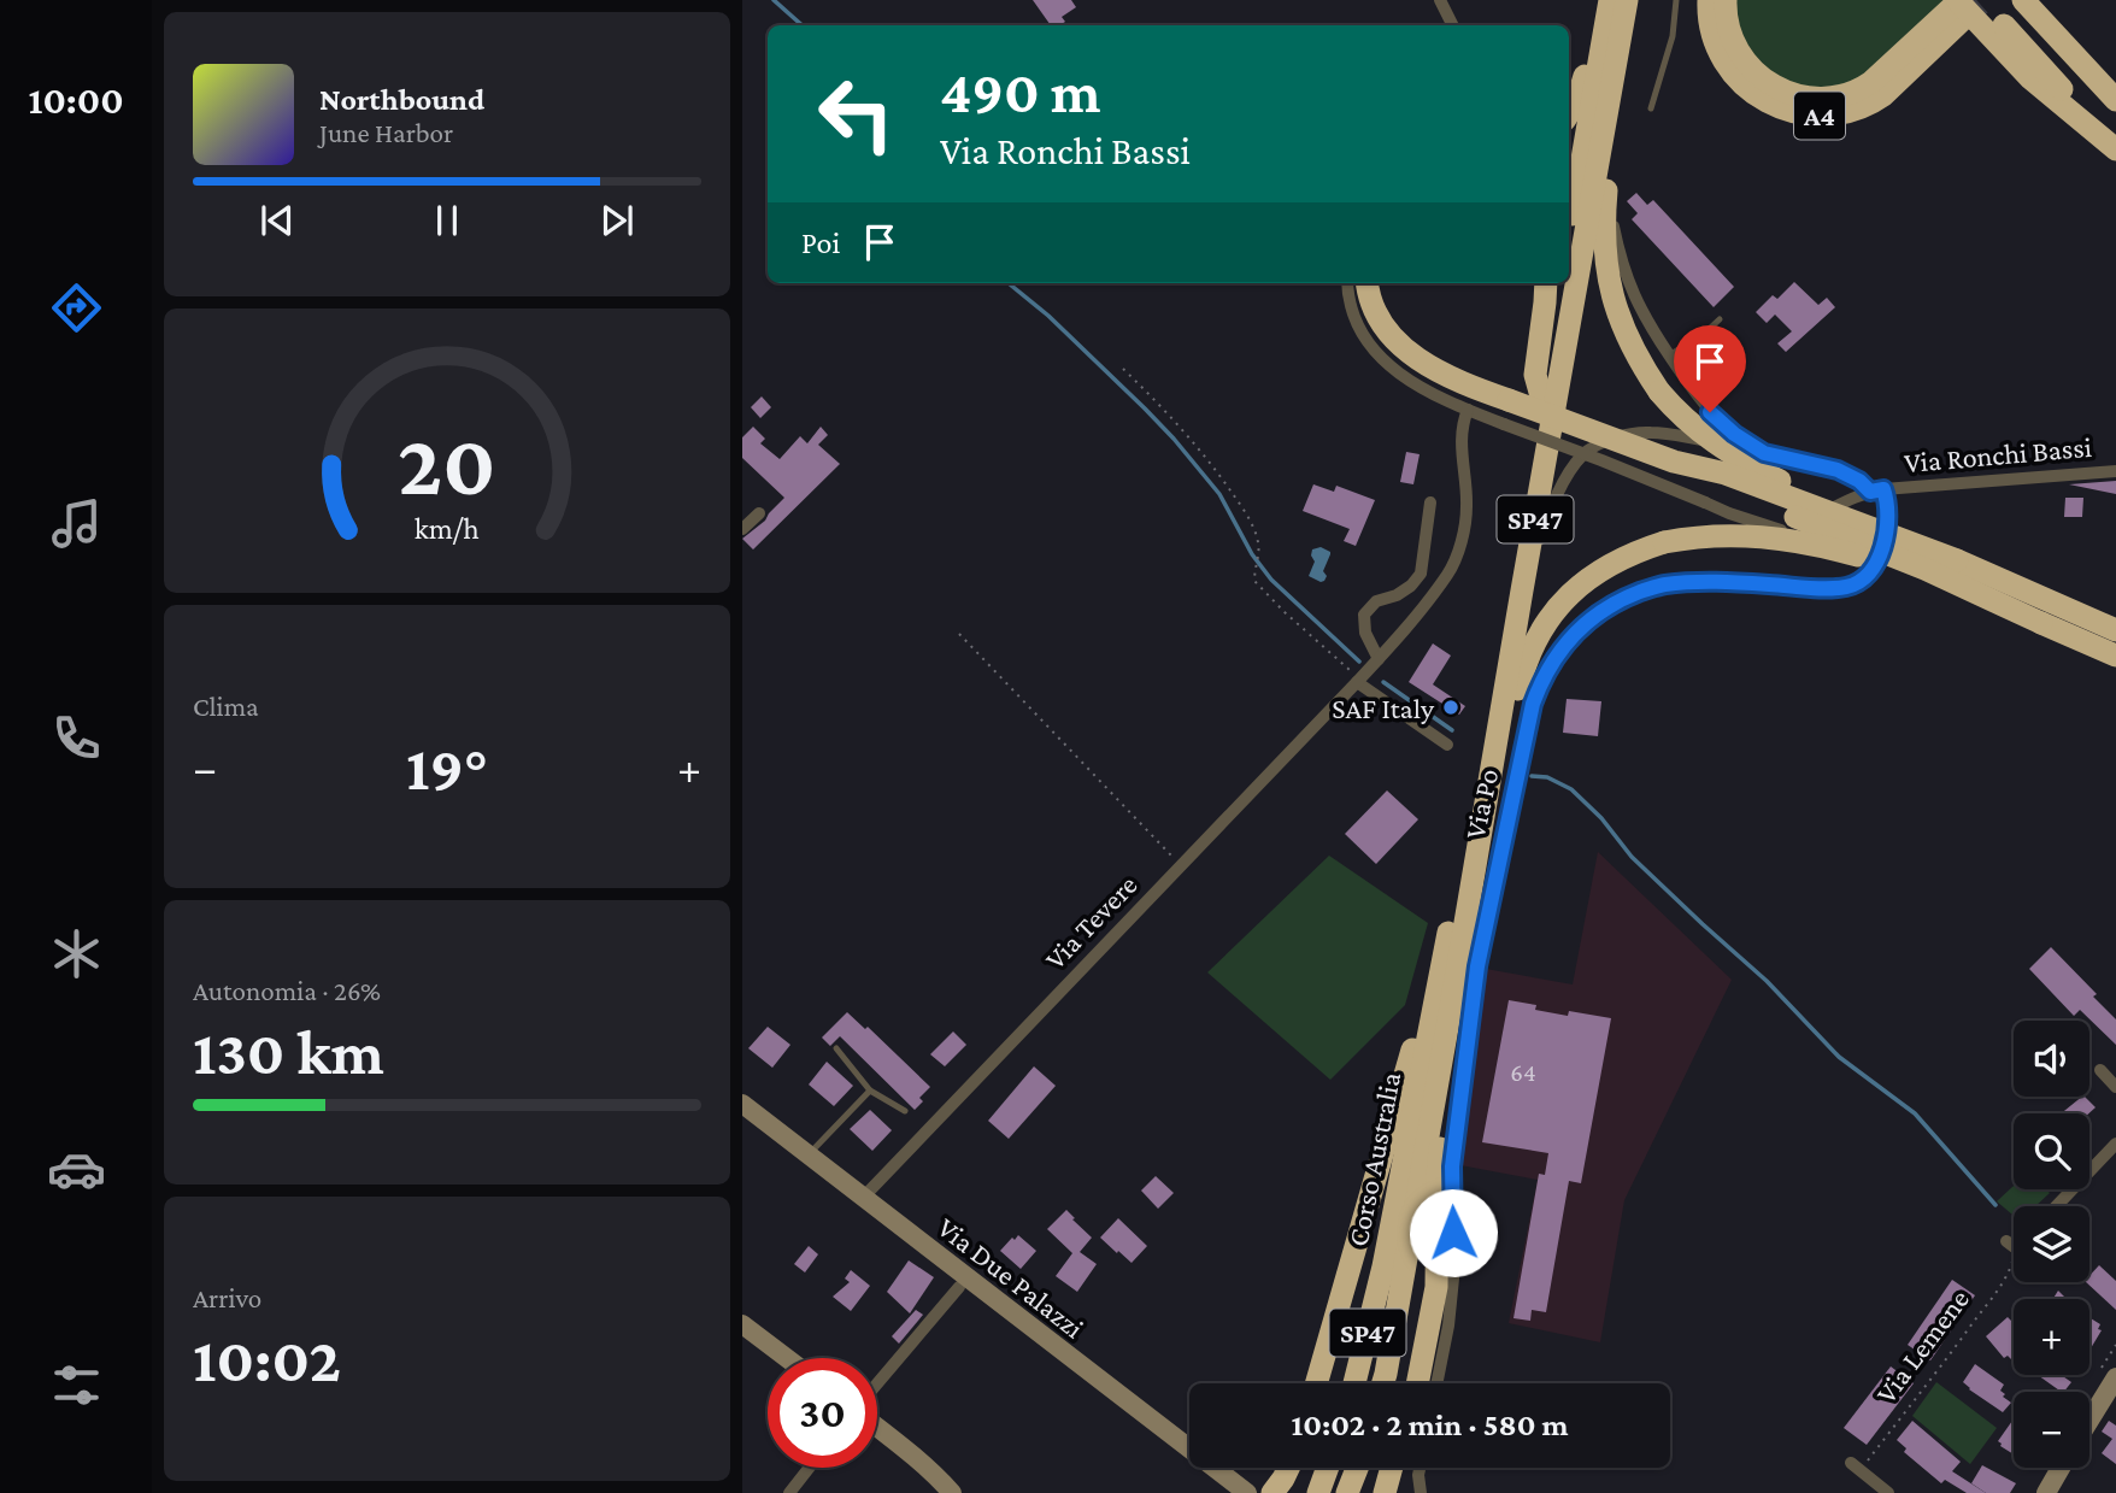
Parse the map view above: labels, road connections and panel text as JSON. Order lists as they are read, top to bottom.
{
  "streets": {
    "highway": [
      "A4",
      "SP47",
      "Via Po",
      "Corso Australia"
    ],
    "street": ["Via Ronchi Bassi", "Via Tevere", "Via Due Palazzi"],
    "path": ["Via Lemene"]
  },
  "crossings": [
    ["Via Ronchi Bassi", "Via Po"],
    ["SP47", "Via Po"],
    ["SP47", "Corso Australia"],
    ["Via Po", "Corso Australia"],
    ["Via Tevere", "Via Due Palazzi"]
  ],
  "places": ["SAF Italy"],
  "house_numbers": ["64"],
  "page": {
    "tabs": "10:00",
    "turn": ["490 m", "Via Ronchi Bassi"],
    "song": ["Northbound", "June Harbor"],
    "then": "Poi",
    "tile": [
      "Clima",
      ["Autonomia · 26%", "130 km"],
      ["Arrivo", "10:02"]
    ],
    "heat": ["−", "19°", "+"],
    "map_buttons": ["+", "−"],
    "limit": "30",
    "trip": "10:02 · 2 min · 580 m",
    "gauge": ["20", "km/h"]
  }
}
